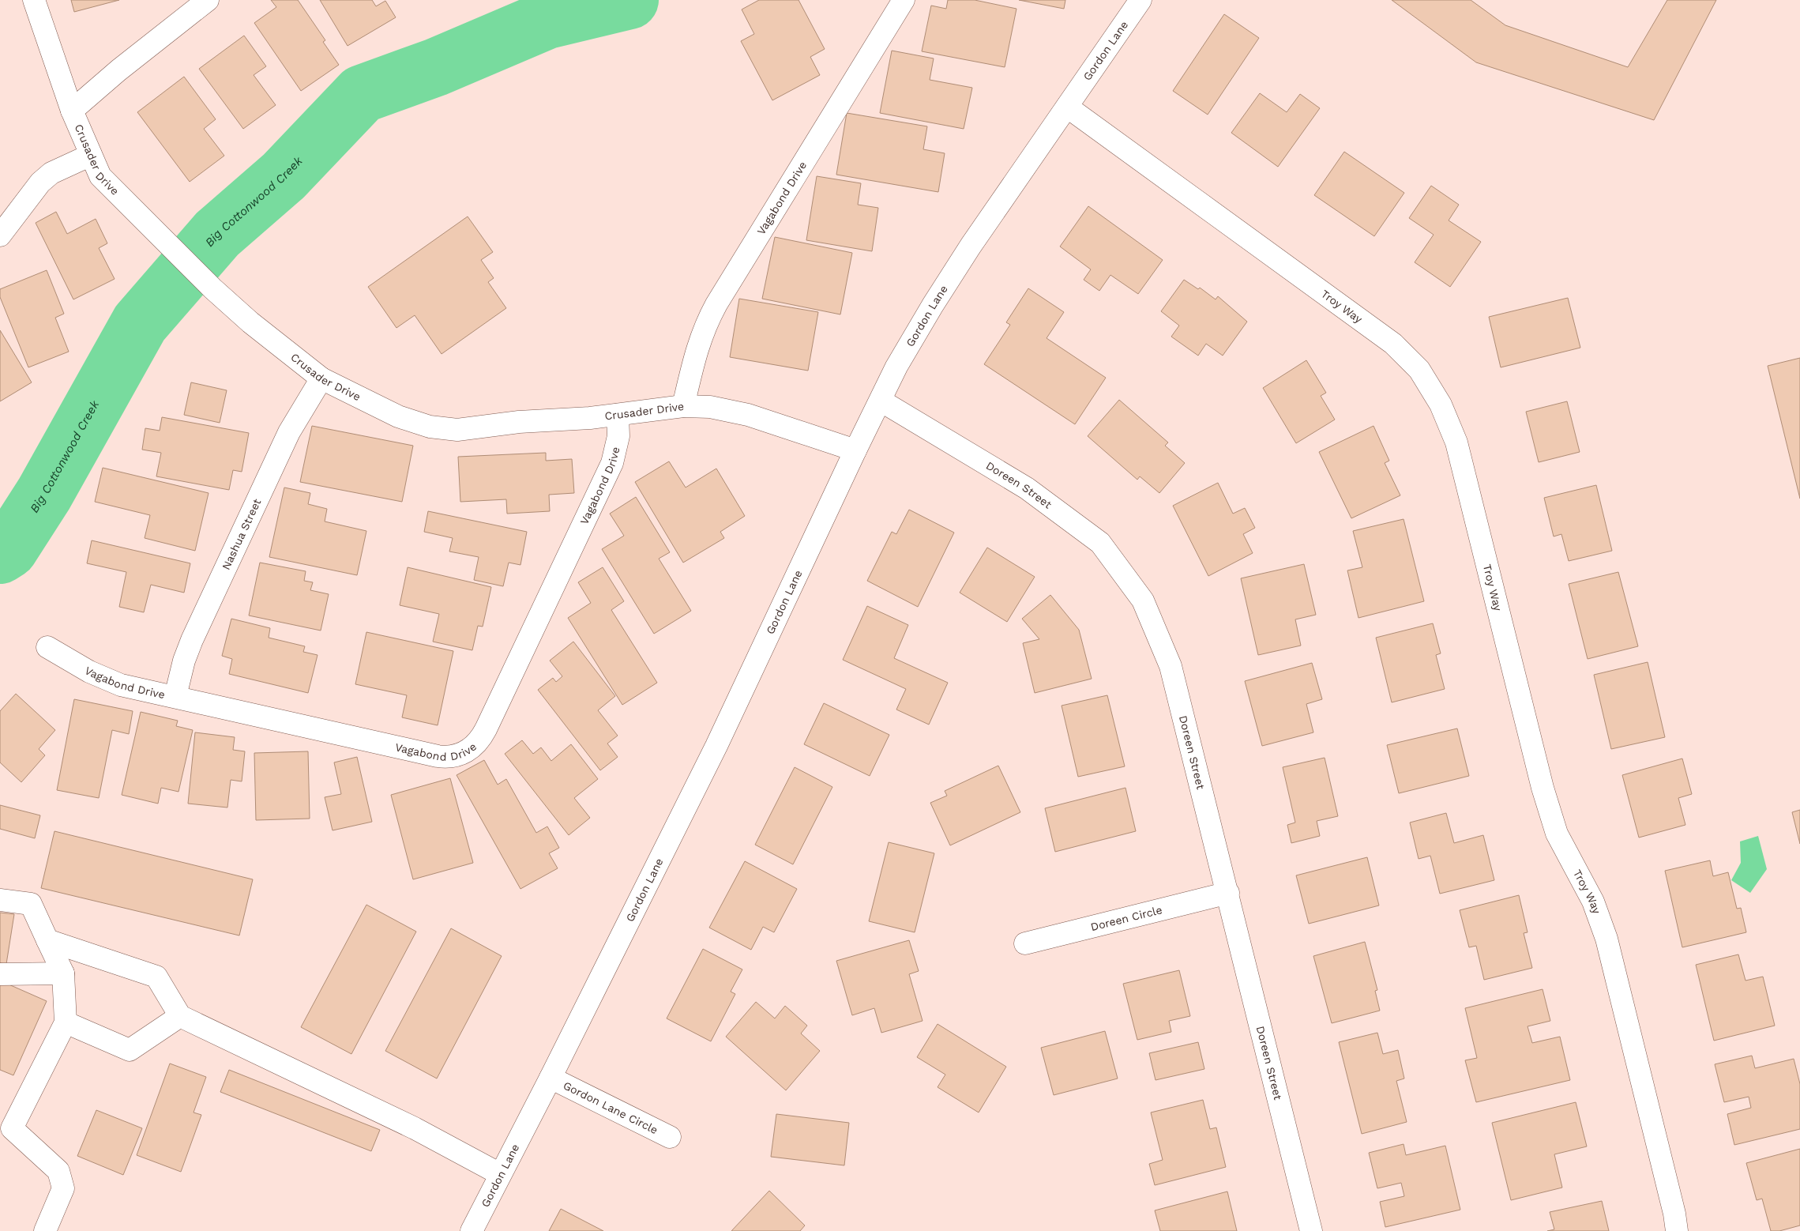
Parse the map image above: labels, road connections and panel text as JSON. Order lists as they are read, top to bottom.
{
  "streets": {
    "street": [
      "Gordon Lane",
      "Crusader Drive",
      "Vagabond Drive",
      "Troy Way",
      "Doreen Street",
      "Nashua Street",
      "Doreen Circle",
      "Gordon Lane Circle"
    ]
  },
  "crossings": [
    ["Gordon Lane", "Crusader Drive"],
    ["Gordon Lane", "Troy Way"],
    ["Gordon Lane", "Doreen Street"],
    ["Gordon Lane", "Gordon Lane Circle"],
    ["Crusader Drive", "Vagabond Drive"],
    ["Crusader Drive", "Nashua Street"],
    ["Vagabond Drive", "Nashua Street"],
    ["Doreen Street", "Doreen Circle"]
  ],
  "water": ["Big Cottonwood Creek"]
}
